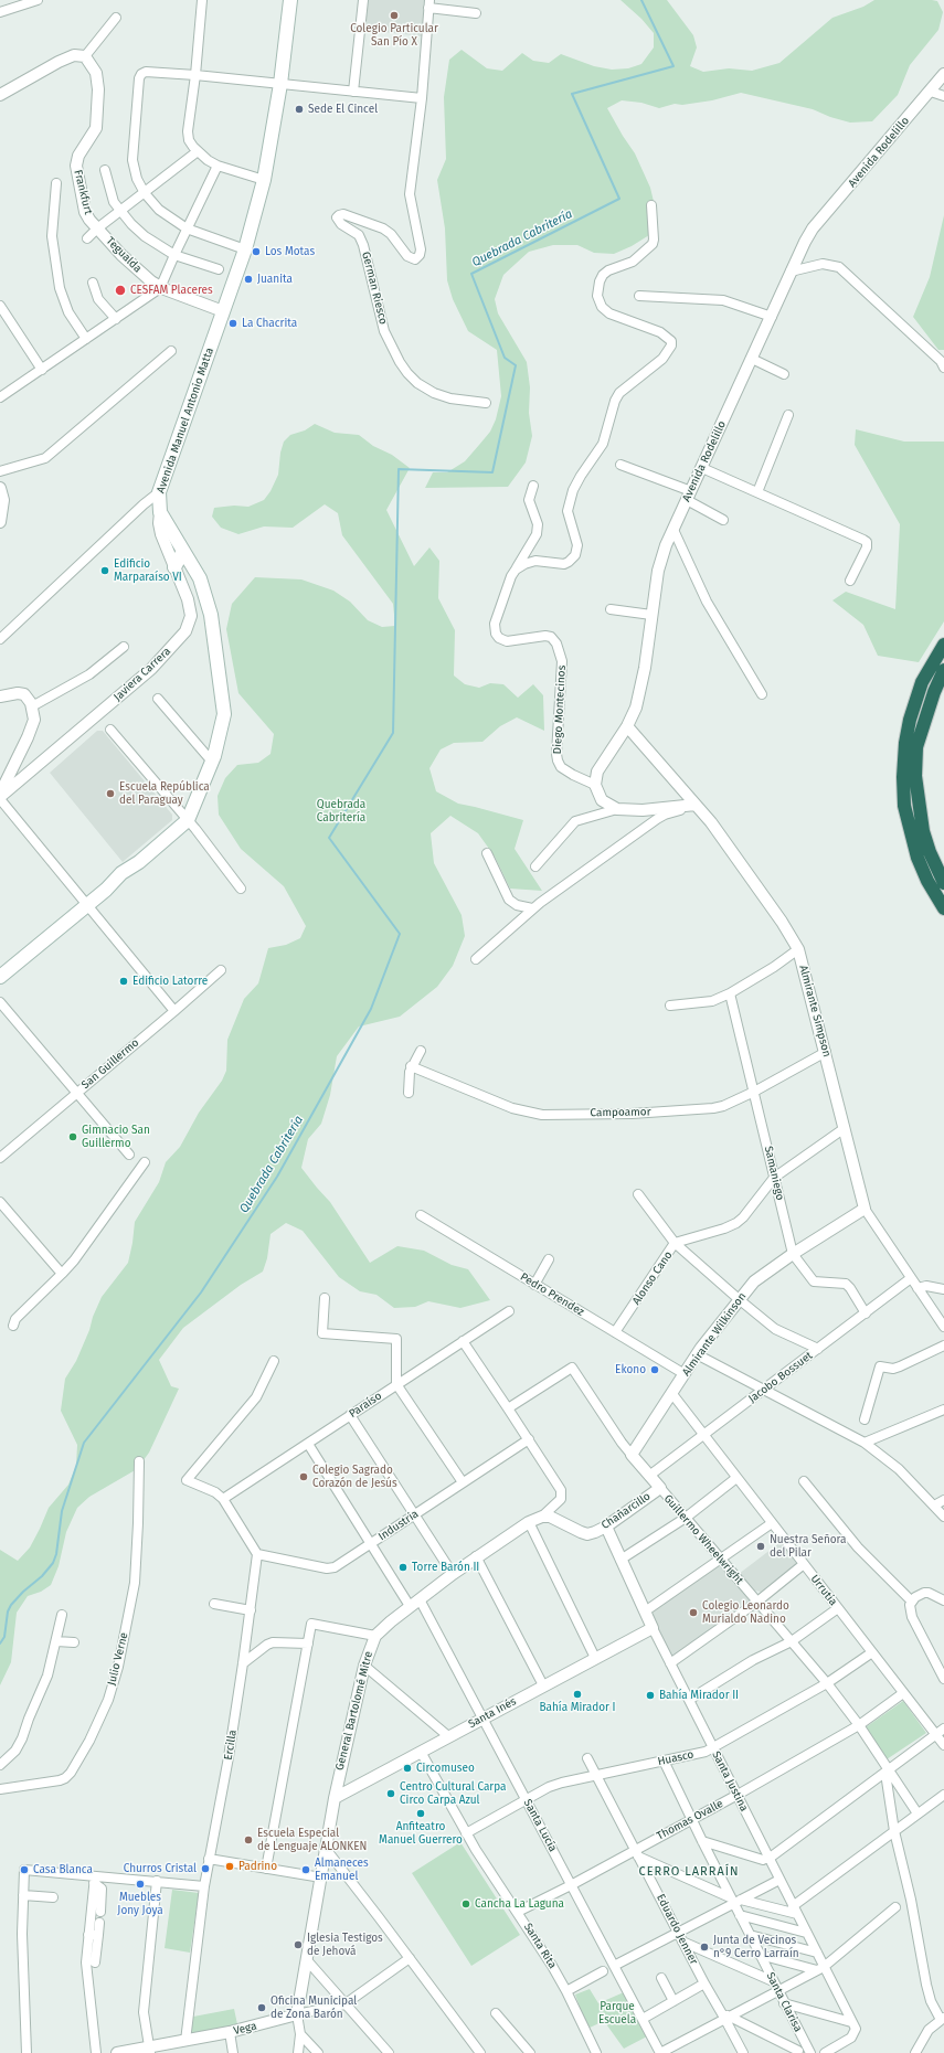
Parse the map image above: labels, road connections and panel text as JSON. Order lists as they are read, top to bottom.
{
  "streets": {
    "main road": ["Avenida Manuel Antonio Matta"],
    "street": [
      "Avenida Rodelillo",
      "Frankfurt",
      "Tegualda",
      "German Riesco",
      "Javiera Carrera",
      "Diego Montecinos",
      "Almirante Simpson",
      "San Guillermo",
      "Campoamor",
      "Samaniego",
      "Alonso Cano",
      "Pedro Prendez",
      "Almirante Wilkinson",
      "Jacobo Bossuet",
      "Paraíso",
      "Chañarcillo",
      "Industria",
      "Guillermo Wheelwright",
      "Urrutia",
      "Julio Verne",
      "General Bartolomé Mitre",
      "Santa Inés",
      "Ercilla",
      "Huasco",
      "Santa Justina",
      "Thomas Ovalle",
      "Santa Lucía",
      "Eduardo Jenner",
      "Santa Rita",
      "Santa Clarisa",
      "Vega"
    ]
  },
  "crossings": [
    ["Avenida Rodelillo", "Diego Montecinos"],
    ["Avenida Rodelillo", "Almirante Simpson"],
    ["Frankfurt", "Tegualda"],
    ["Tegualda", "Avenida Manuel Antonio Matta"],
    ["Avenida Manuel Antonio Matta", "Javiera Carrera"],
    ["Almirante Simpson", "Campoamor"],
    ["Almirante Simpson", "Alonso Cano"],
    ["Almirante Simpson", "Almirante Wilkinson"],
    ["Almirante Simpson", "Jacobo Bossuet"],
    ["Campoamor", "Samaniego"],
    ["Samaniego", "Alonso Cano"],
    ["Samaniego", "Almirante Wilkinson"],
    ["Samaniego", "Jacobo Bossuet"],
    ["Alonso Cano", "Pedro Prendez"],
    ["Pedro Prendez", "Almirante Wilkinson"],
    ["Almirante Wilkinson", "Guillermo Wheelwright"],
    ["Almirante Wilkinson", "Urrutia"],
    ["Jacobo Bossuet", "Guillermo Wheelwright"],
    ["Jacobo Bossuet", "Urrutia"],
    ["Chañarcillo", "Guillermo Wheelwright"],
    ["Chañarcillo", "General Bartolomé Mitre"],
    ["Chañarcillo", "Santa Justina"],
    ["Industria", "General Bartolomé Mitre"],
    ["Industria", "Ercilla"],
    ["Guillermo Wheelwright", "Huasco"],
    ["Guillermo Wheelwright", "Thomas Ovalle"],
    ["Urrutia", "Huasco"],
    ["Urrutia", "Thomas Ovalle"],
    ["General Bartolomé Mitre", "Santa Inés"],
    ["General Bartolomé Mitre", "Santa Lucía"],
    ["General Bartolomé Mitre", "Vega"],
    ["Santa Inés", "Santa Justina"],
    ["Santa Inés", "Santa Lucía"],
    ["Santa Inés", "Santa Rita"],
    ["Ercilla", "Vega"],
    ["Huasco", "Santa Justina"],
    ["Huasco", "Santa Lucía"],
    ["Huasco", "Eduardo Jenner"],
    ["Huasco", "Santa Rita"],
    ["Huasco", "Santa Clarisa"],
    ["Santa Justina", "Thomas Ovalle"],
    ["Thomas Ovalle", "Santa Lucía"],
    ["Thomas Ovalle", "Eduardo Jenner"],
    ["Thomas Ovalle", "Santa Rita"],
    ["Thomas Ovalle", "Santa Clarisa"]
  ],
  "districts": ["CERRO LARRAÍN"],
  "water": ["Quebrada Cabritería"],
  "parks": ["Quebrada Cabritería", "Parque Escuela"],
  "places": [
    "Colegio Particular San Pío X",
    "Sede El Cincel",
    "Los Motas",
    "Juanita",
    "CESFAM Placeres",
    "La Chacrita",
    "Edificio Marparaíso VI",
    "Escuela República del Paraguay",
    "Edificio Latorre",
    "Gimnacio San Guillermo",
    "Ekono",
    "Colegio Sagrado Corazón de Jesús",
    "Nuestra Señora del Pilar",
    "Torre Barón II",
    "Colegio Leonardo Murialdo Nadino",
    "Bahía Mirador I",
    "Bahía Mirador II",
    "Circomuseo",
    "Centro Cultural Carpa Circo Carpa Azul",
    "Anfiteatro Manuel Guerrero",
    "Escuela Especial de Lenguaje ALONKEN",
    "Padrino",
    "Churros Cristal",
    "Casa Blanca",
    "Almaneces Emanuel",
    "Muebles Jony Joya",
    "Cancha La Laguna",
    "Iglesia Testigos de Jehová",
    "Junta de Vecinos n°9 Cerro Larraín",
    "Oficina Municipal de Zona Barón"
  ]
}
